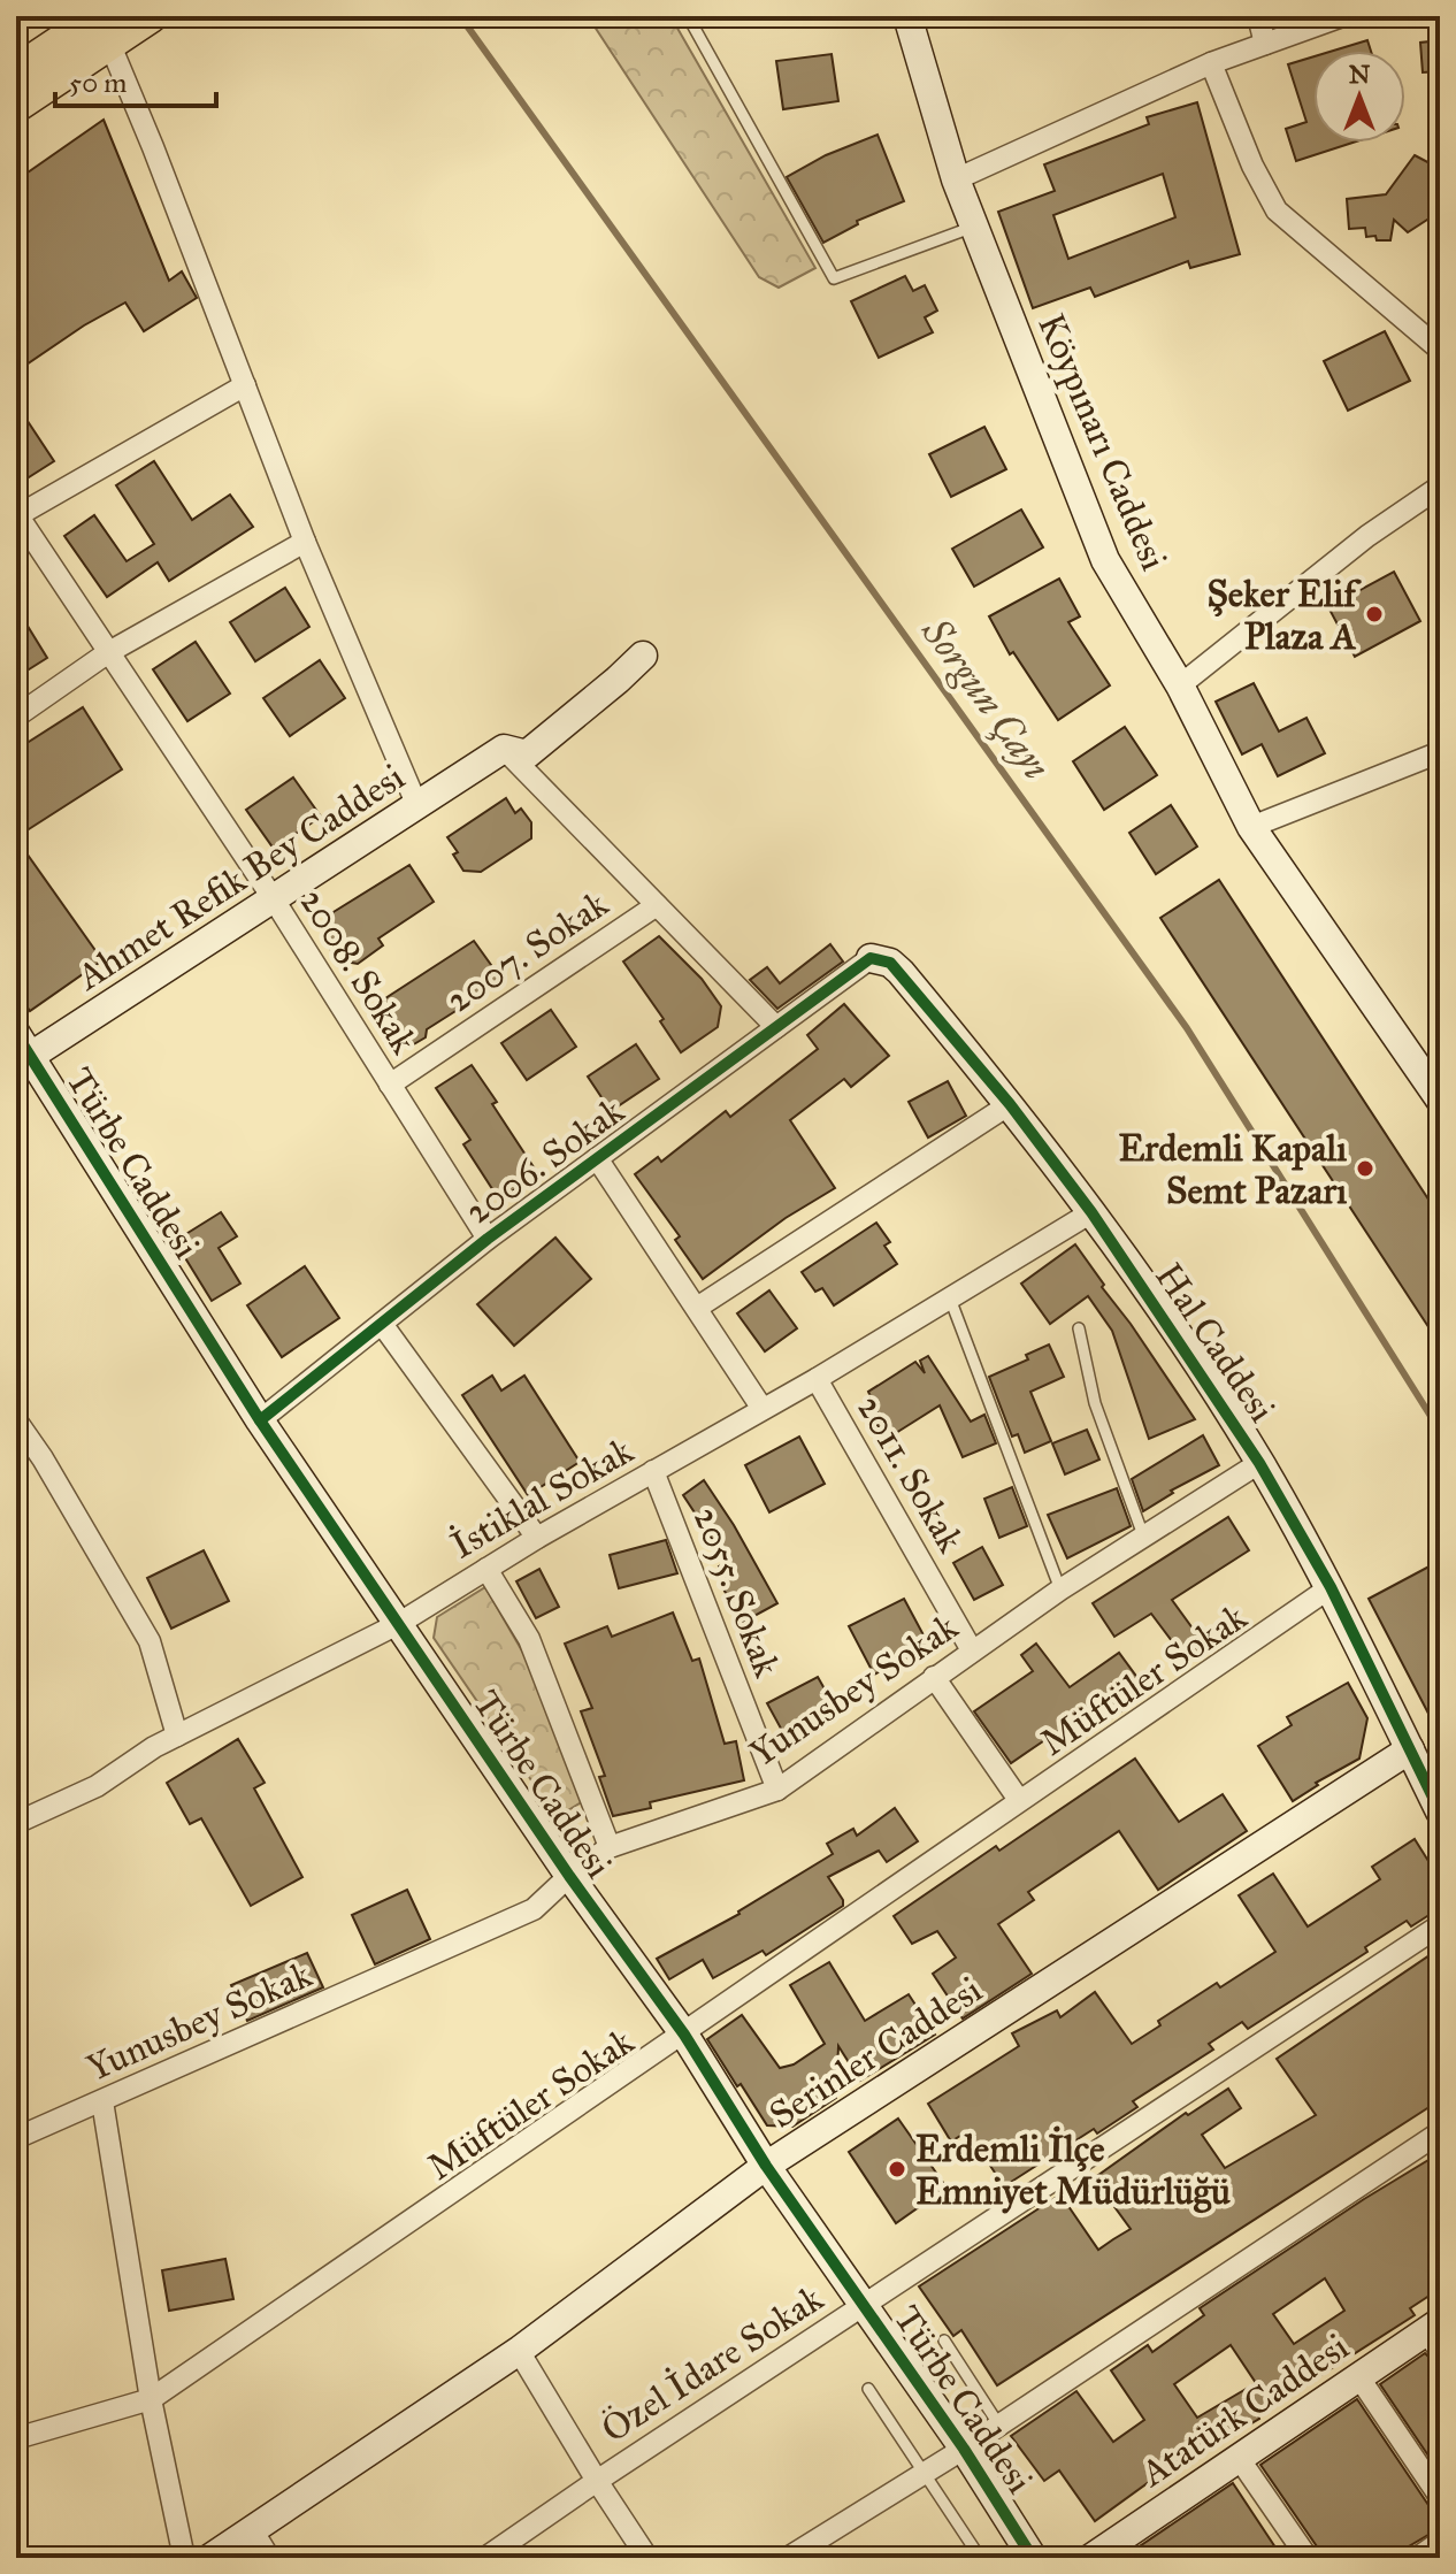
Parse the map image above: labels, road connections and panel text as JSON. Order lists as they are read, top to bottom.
{
  "streets": {
    "street": [
      "Köypınarı Caddesi",
      "Ahmet Refik Bey Caddesi",
      "2007. Sokak",
      "2008. Sokak",
      "2006. Sokak",
      "Türbe Caddesi",
      "Hal Caddesi",
      "2011. Sokak",
      "İstiklal Sokak",
      "2055. Sokak",
      "Müftüler Sokak",
      "Yunusbey Sokak",
      "Serinler Caddesi",
      "Özel İdare Sokak",
      "Atatürk Caddesi"
    ]
  },
  "crossings": [
    ["Ahmet Refik Bey Caddesi", "2008. Sokak"],
    ["Ahmet Refik Bey Caddesi", "Türbe Caddesi"],
    ["2007. Sokak", "2008. Sokak"],
    ["2008. Sokak", "2006. Sokak"],
    ["2006. Sokak", "Türbe Caddesi"],
    ["2006. Sokak", "Hal Caddesi"],
    ["Türbe Caddesi", "İstiklal Sokak"],
    ["Türbe Caddesi", "Müftüler Sokak"],
    ["Türbe Caddesi", "Yunusbey Sokak"],
    ["Türbe Caddesi", "Serinler Caddesi"],
    ["Türbe Caddesi", "Özel İdare Sokak"],
    ["Hal Caddesi", "İstiklal Sokak"],
    ["Hal Caddesi", "Müftüler Sokak"],
    ["Hal Caddesi", "Yunusbey Sokak"],
    ["Hal Caddesi", "Serinler Caddesi"],
    ["2011. Sokak", "İstiklal Sokak"],
    ["2011. Sokak", "Yunusbey Sokak"],
    ["İstiklal Sokak", "2055. Sokak"],
    ["2055. Sokak", "Yunusbey Sokak"]
  ],
  "water": ["Sorgun Çayı"],
  "places": ["Şeker Elif Plaza A", "Erdemli Kapalı Semt Pazarı", "Erdemli İlçe Emniyet Müdürlüğü"],
  "scale_bar": "50 m",
  "north": "top"
}
